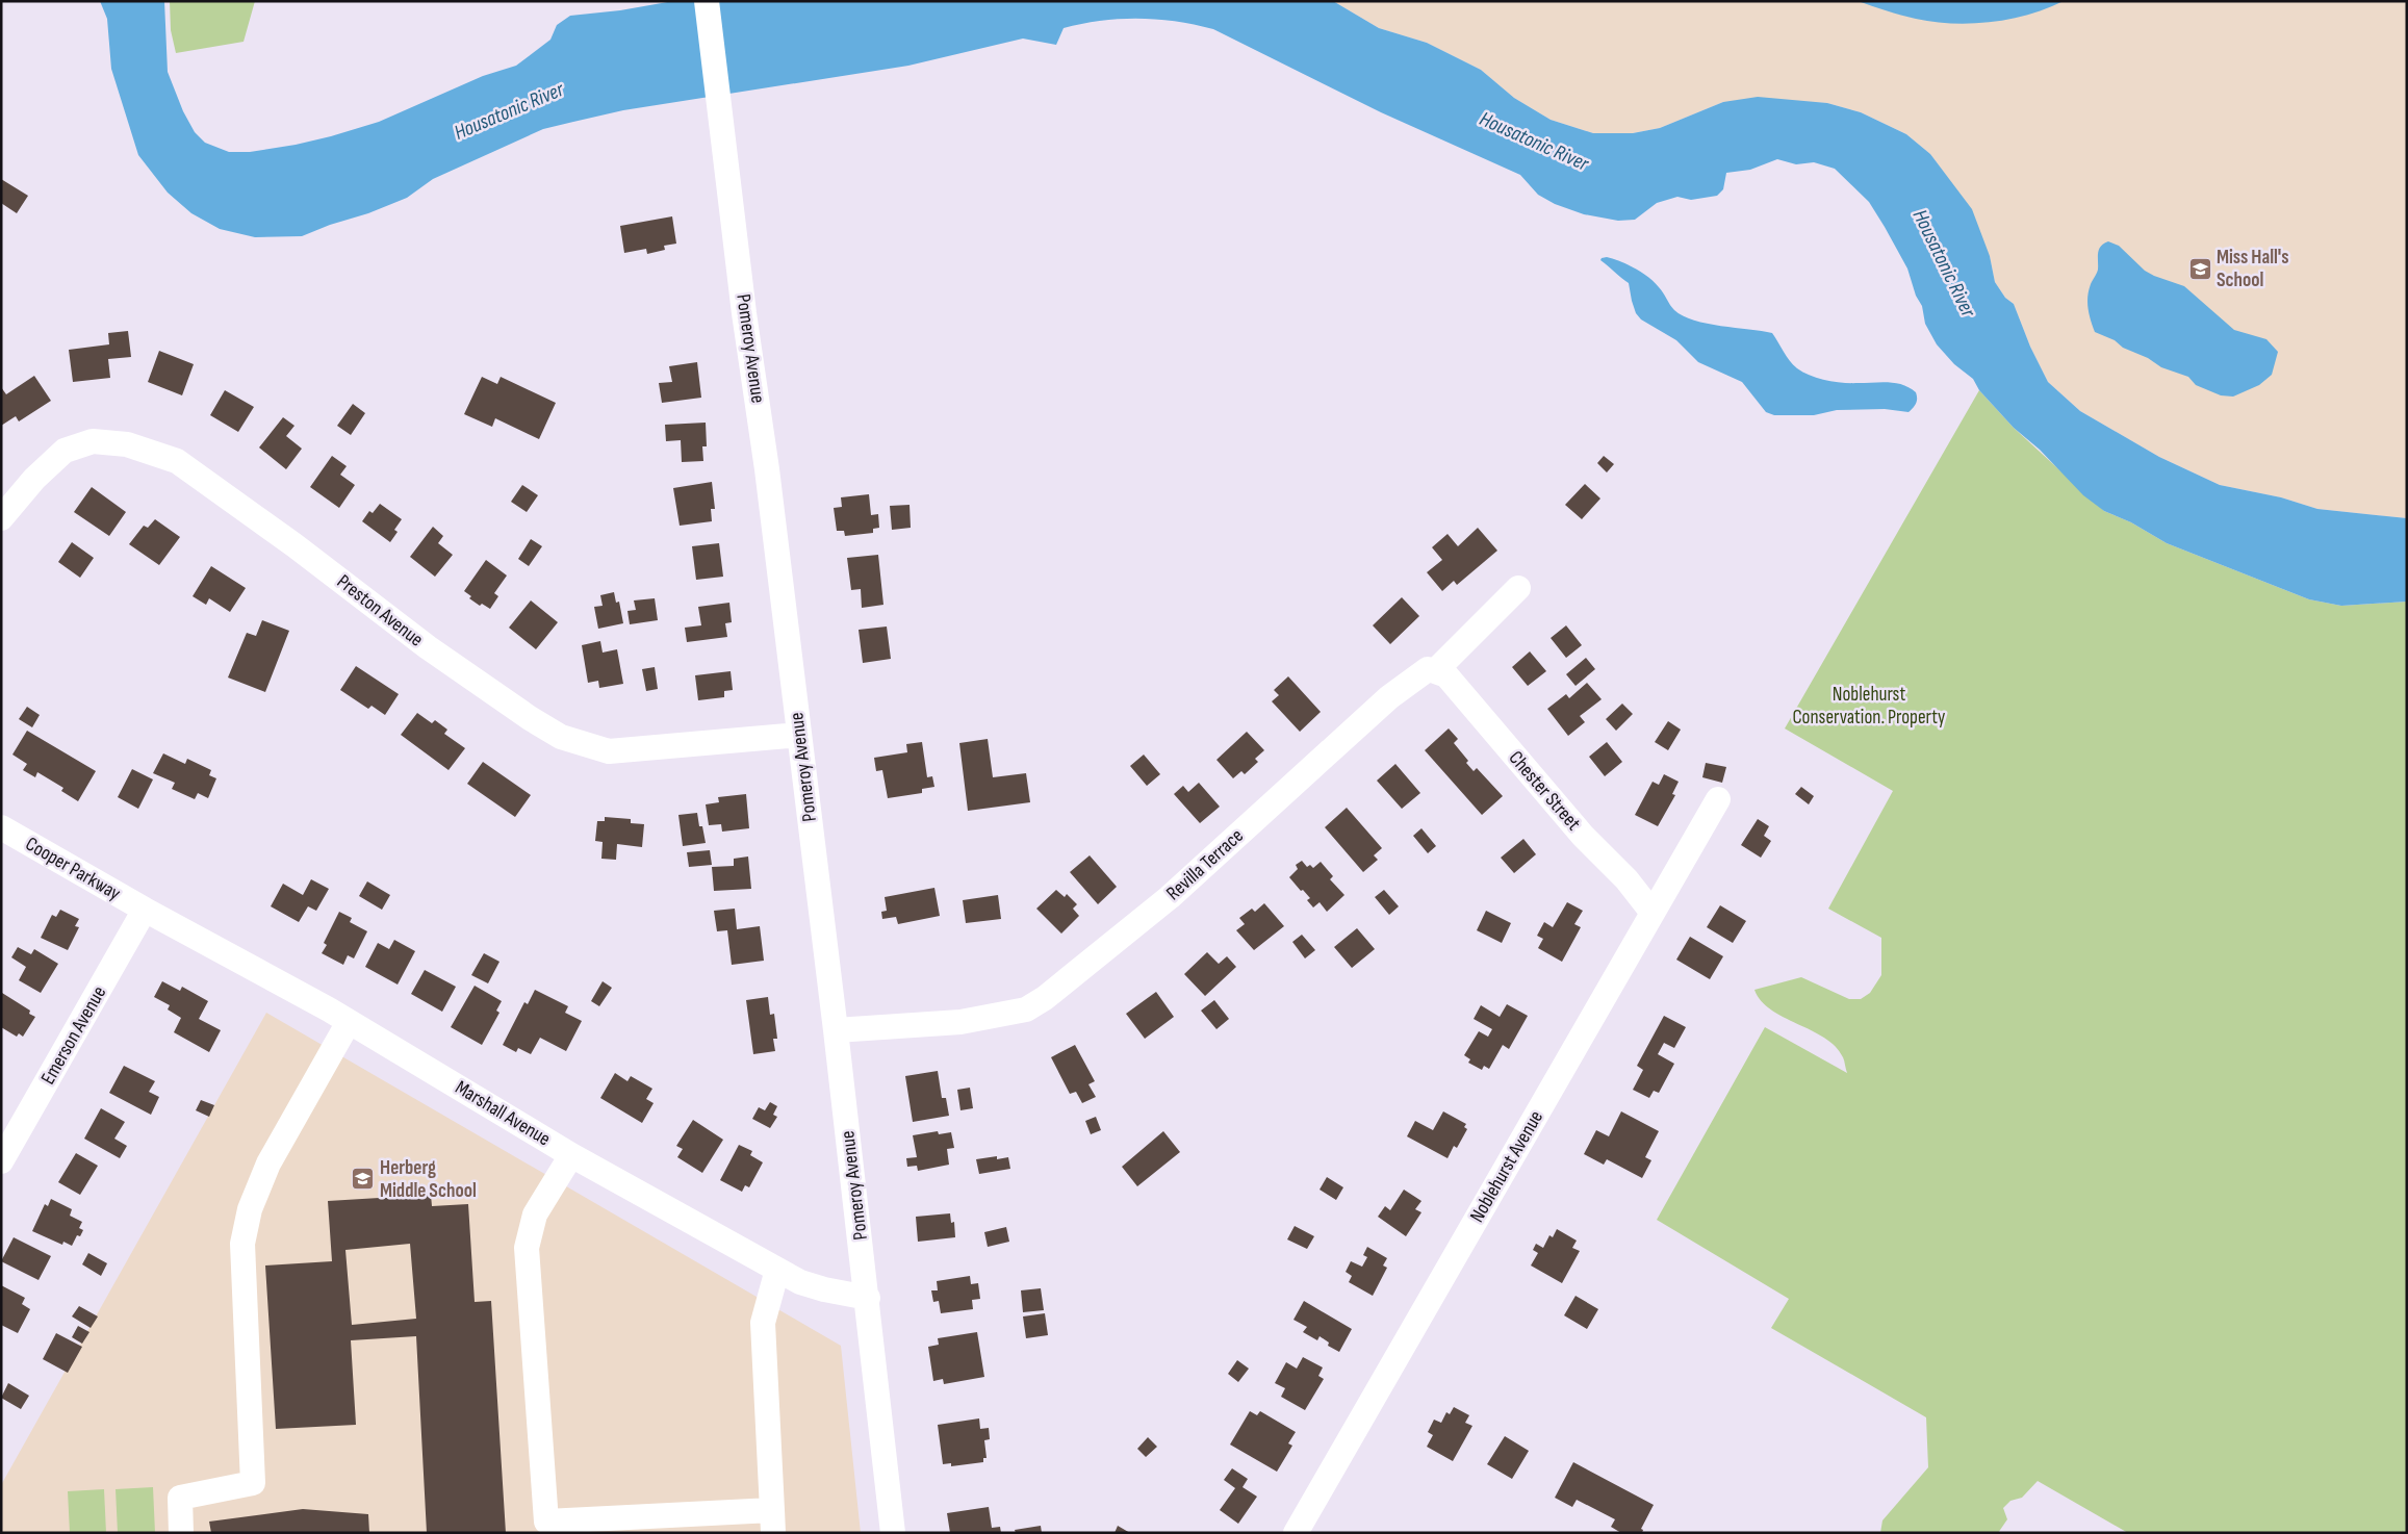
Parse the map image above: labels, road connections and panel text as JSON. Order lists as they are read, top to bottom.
{
  "streets": {
    "street": [
      "Pomeroy Avenue",
      "Preston Avenue",
      "Chester Street",
      "Revilla Terrace",
      "Cooper Parkway",
      "Emerson Avenue",
      "Marshall Avenue",
      "Noblehurst Avenue"
    ]
  },
  "crossings": [
    ["Pomeroy Avenue", "Preston Avenue"],
    ["Pomeroy Avenue", "Revilla Terrace"],
    ["Pomeroy Avenue", "Marshall Avenue"],
    ["Chester Street", "Revilla Terrace"],
    ["Chester Street", "Noblehurst Avenue"],
    ["Cooper Parkway", "Emerson Avenue"],
    ["Cooper Parkway", "Marshall Avenue"],
    ["Emerson Avenue", "Marshall Avenue"]
  ],
  "water": ["Housatonic River"],
  "parks": ["Noblehurst Conservation. Property"],
  "places": {
    "school or university": ["Miss Hall's School", "Herberg Middle School"]
  }
}
